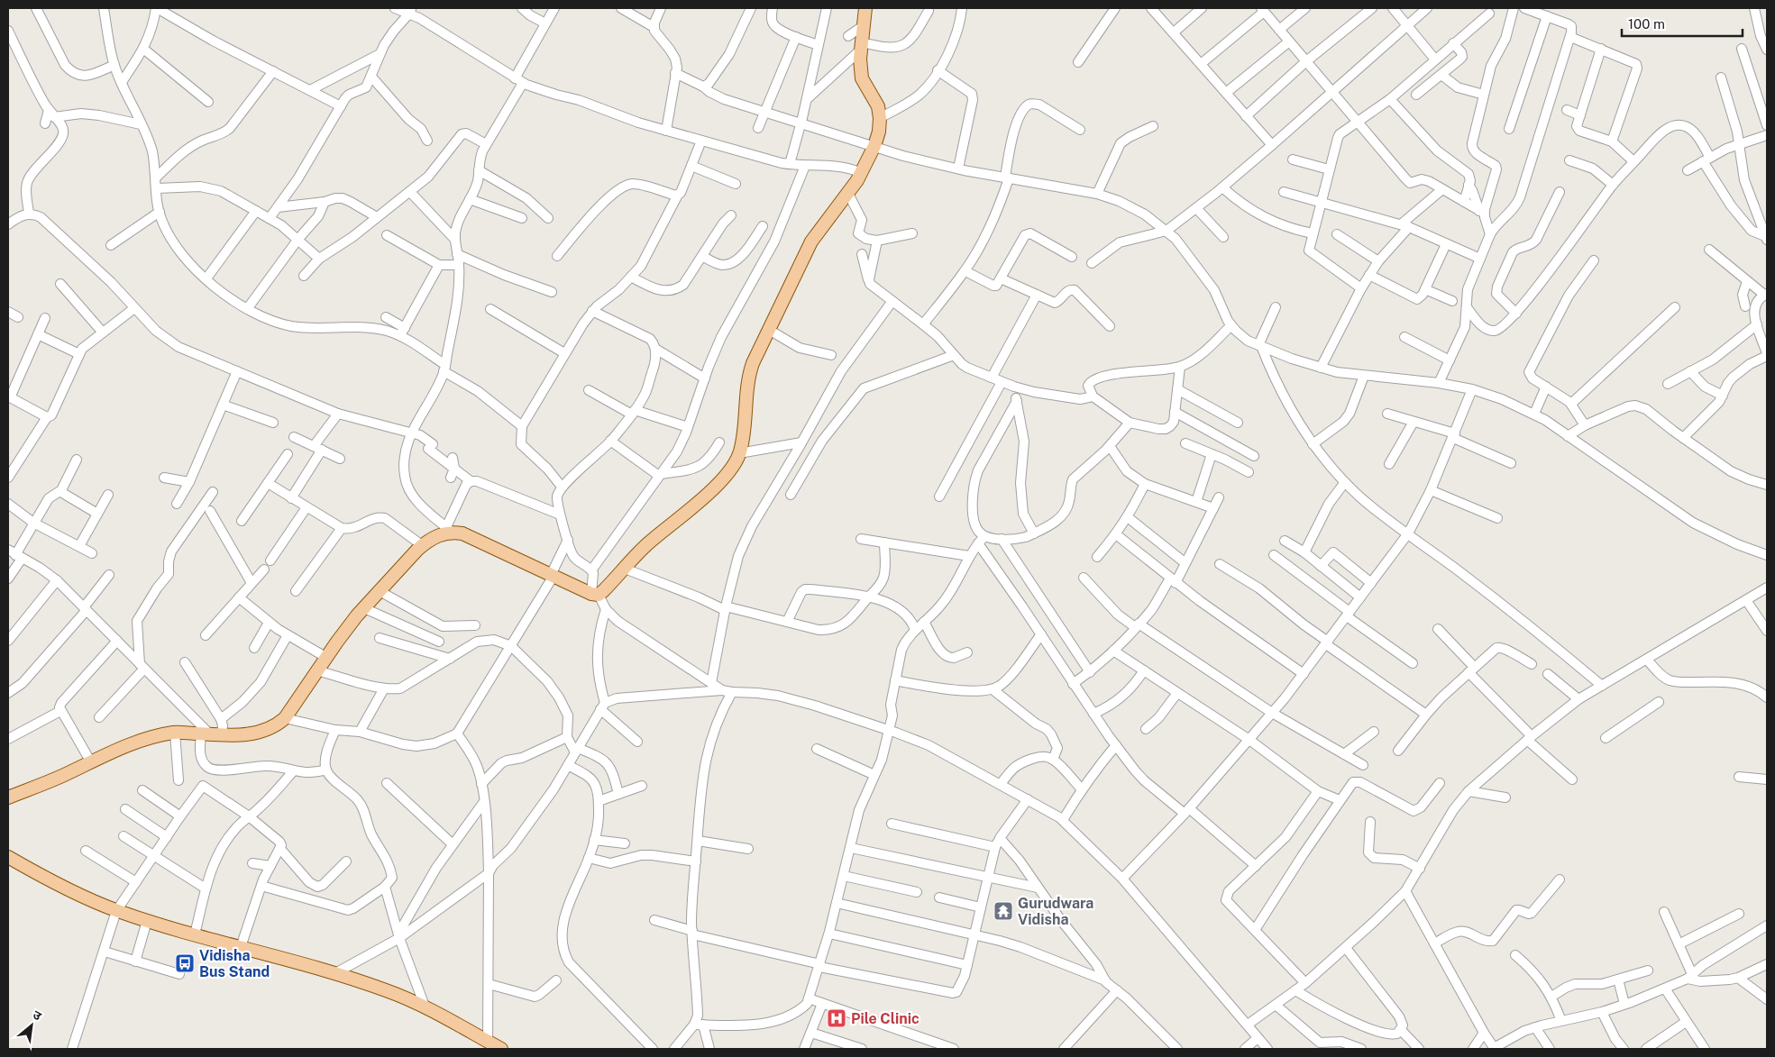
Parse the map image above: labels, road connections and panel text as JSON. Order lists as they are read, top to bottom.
{
  "places": {
    "temple": ["Gurudwara Vidisha"],
    "bus stop": ["Vidisha Bus Stand"],
    "hospital": ["Pile Clinic"]
  },
  "scale_bar": "100 m",
  "north": "top right"
}
